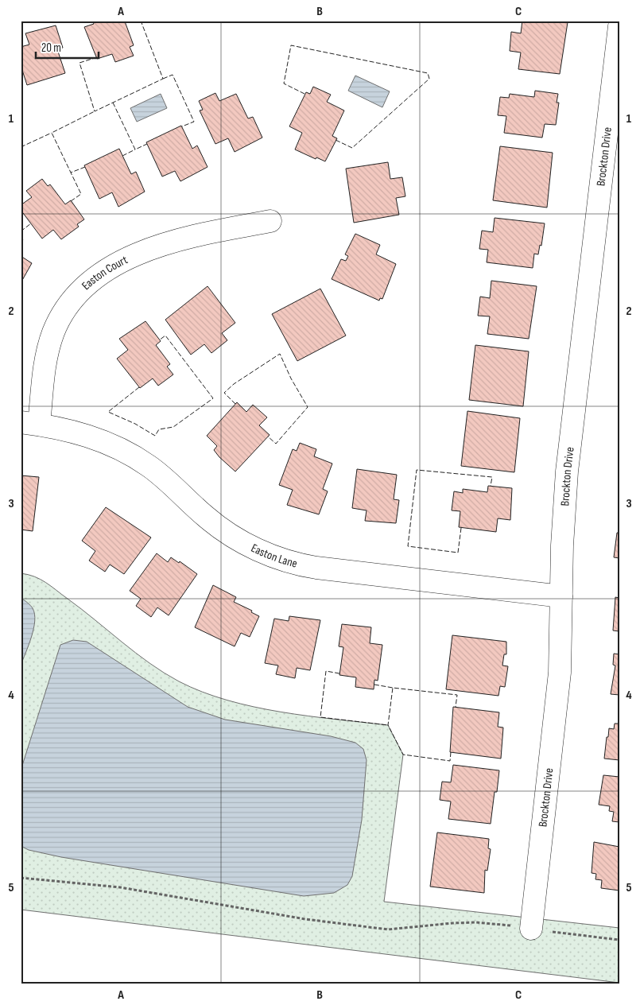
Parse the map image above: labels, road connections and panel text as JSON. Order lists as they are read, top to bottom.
{
  "streets": {
    "street": ["Brockton Drive", "Easton Court", "Easton Lane"]
  },
  "crossings": [
    ["Brockton Drive", "Easton Lane"],
    ["Easton Court", "Easton Lane"]
  ],
  "scale_bar": "20 m",
  "grid": {
    "columns": ["A", "B", "C"],
    "rows": [
      "1",
      "2",
      "3",
      "4",
      "5"
    ]
  }
}
